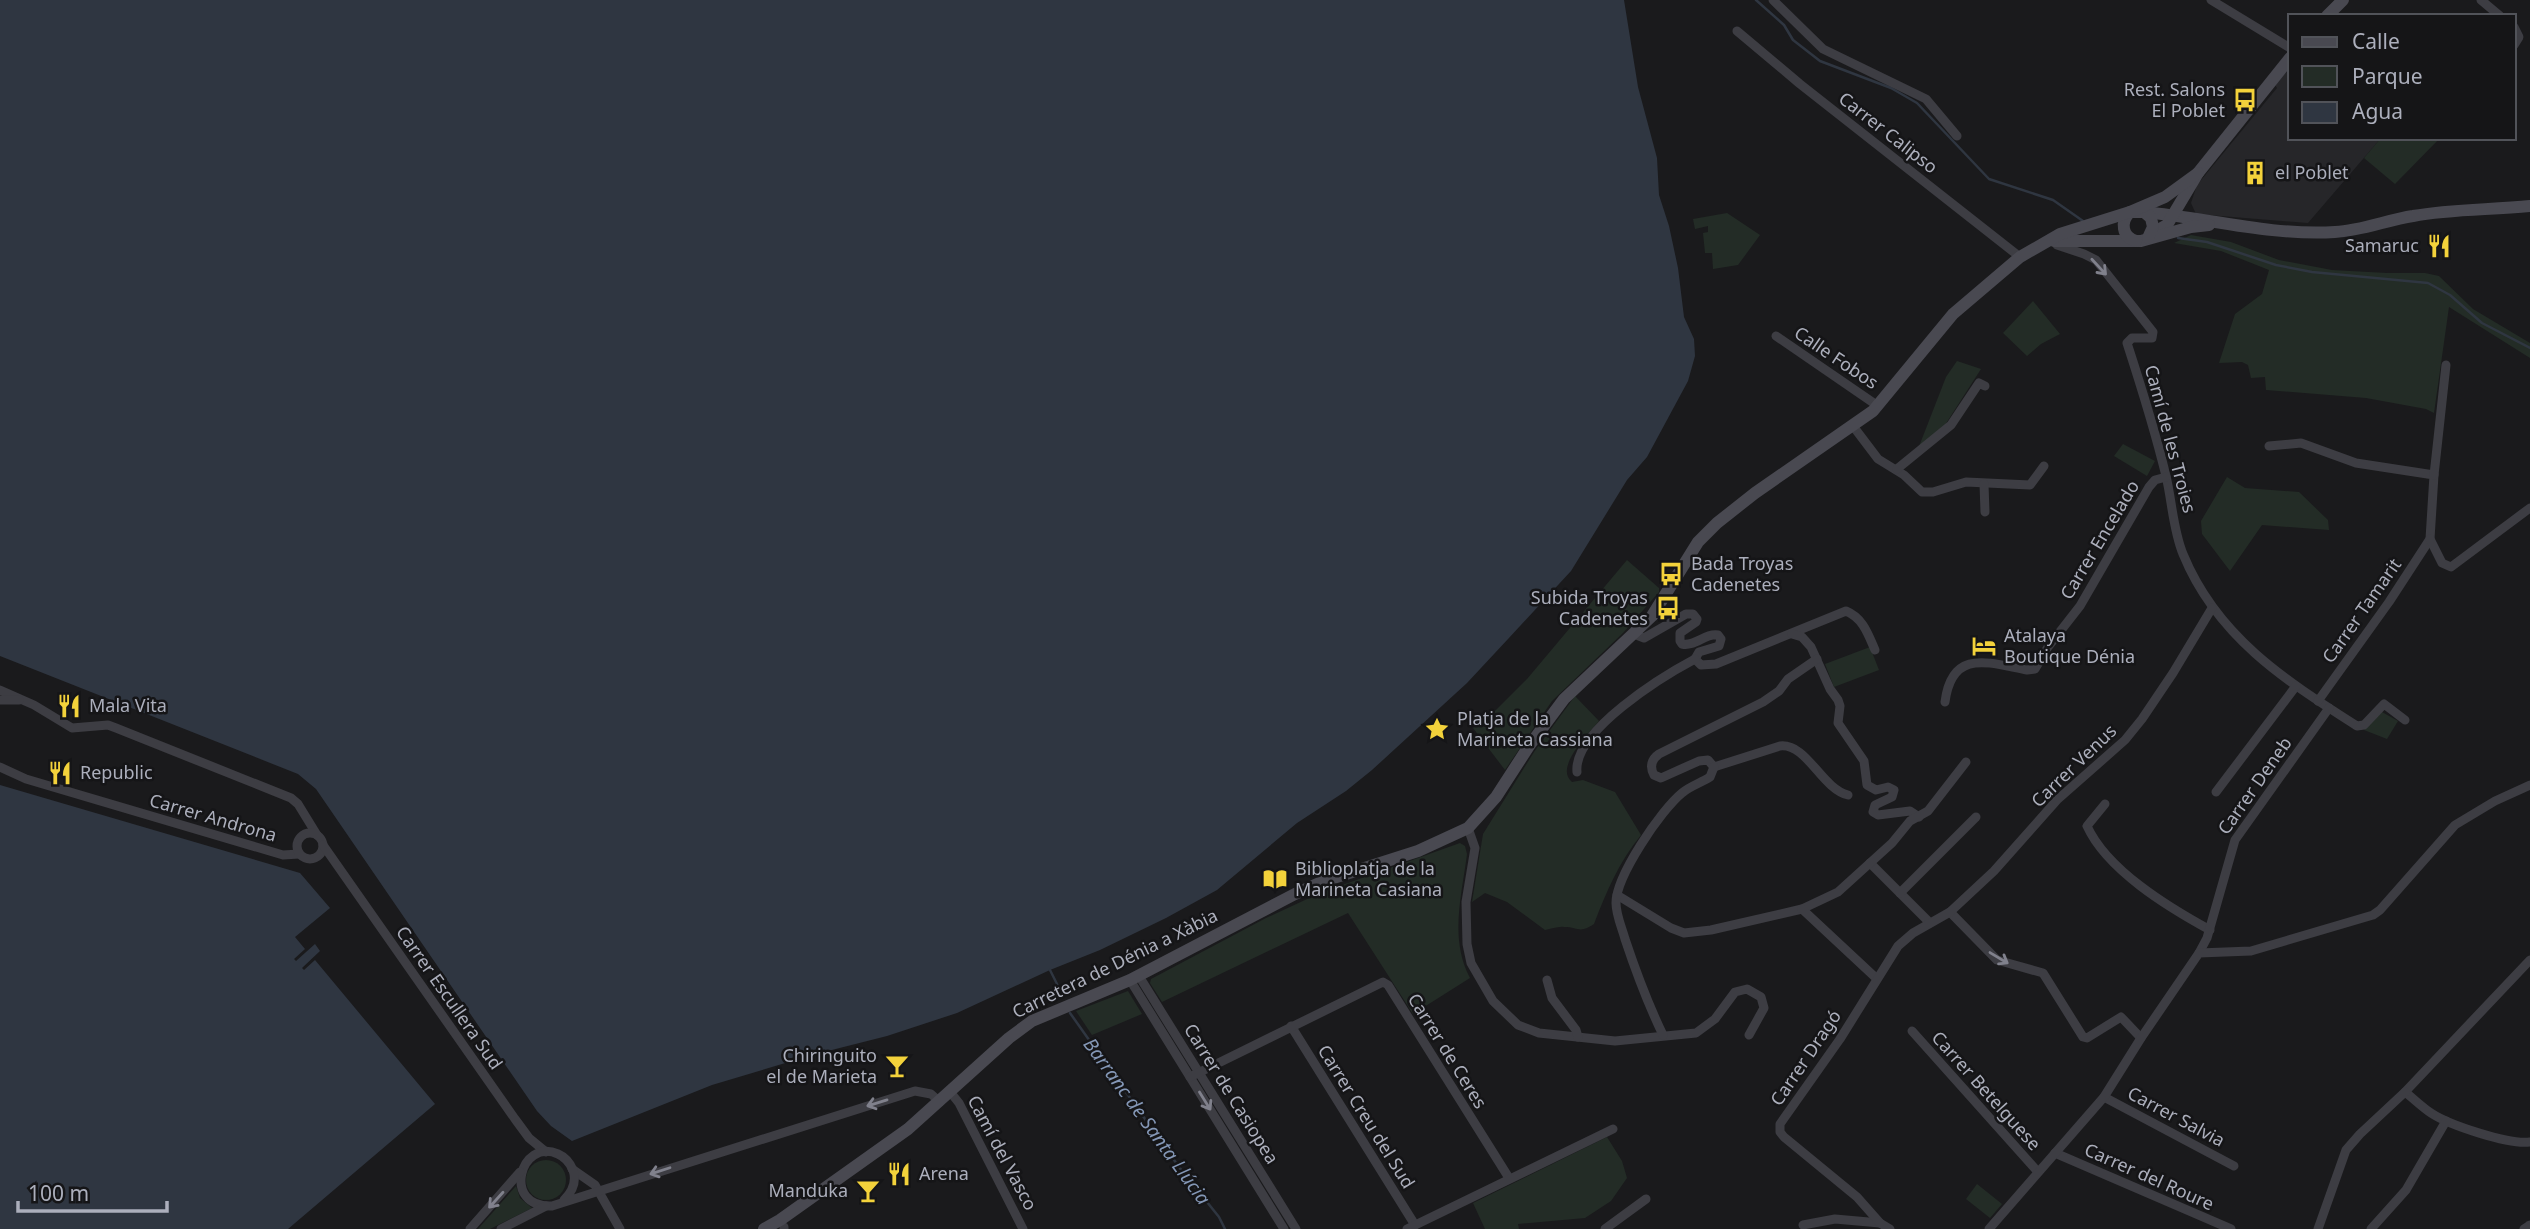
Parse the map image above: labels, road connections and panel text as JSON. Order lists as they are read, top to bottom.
{
  "streets": {
    "street": [
      "Carrer Calipso",
      "Calle Fobos",
      "Camí de les Troies",
      "Carrer Encelado",
      "Carrer Tamarit",
      "Carrer Venus",
      "Carrer Deneb",
      "Carrer Androna",
      "Carretera de Dénia a Xàbia",
      "Carrer Escullera Sud",
      "Carrer de Ceres",
      "Carrer Dragó",
      "Carrer Betelguese",
      "Carrer de Casiopea",
      "Carrer Creu del Sud",
      "Carrer Salvia",
      "Camí del Vasco",
      "Carrer del Roure"
    ]
  },
  "crossings": [
    ["Carrer Calipso", "Carretera de Dénia a Xàbia"],
    ["Calle Fobos", "Carretera de Dénia a Xàbia"],
    ["Camí de les Troies", "Carrer Encelado"],
    ["Camí de les Troies", "Carrer Tamarit"],
    ["Camí de les Troies", "Carrer Venus"],
    ["Camí de les Troies", "Carrer Deneb"],
    ["Camí de les Troies", "Carretera de Dénia a Xàbia"],
    ["Carrer Venus", "Carrer Dragó"],
    ["Carrer Deneb", "Carrer Betelguese"],
    ["Carrer Deneb", "Carrer Salvia"],
    ["Carrer Deneb", "Carrer del Roure"],
    ["Carrer Androna", "Carrer Escullera Sud"],
    ["Carretera de Dénia a Xàbia", "Carrer de Casiopea"],
    ["Carretera de Dénia a Xàbia", "Camí del Vasco"],
    ["Carrer de Ceres", "Carrer de Casiopea"],
    ["Carrer de Ceres", "Carrer Creu del Sud"]
  ],
  "one_way": ["Camí de les Troies"],
  "water": ["Barranc de Santa Llúcia"],
  "places": {
    "bus stop": ["Rest. Salons El Poblet", "Bada Troyas Cadenetes", "Subida Troyas Cadenetes"],
    "building": ["el Poblet"],
    "restaurant": [
      "Samaruc",
      "Mala Vita",
      "Republic",
      "Arena"
    ],
    "hotel": ["Atalaya Boutique Dénia"],
    "place": ["Platja de la Marineta Cassiana"],
    "library": ["Biblioplatja de la Marineta Casiana"],
    "bar": ["Chiringuito el de Marieta", "Manduka"]
  },
  "legend": ["Calle", "Parque", "Agua"],
  "scale_bar": "100 m"
}
